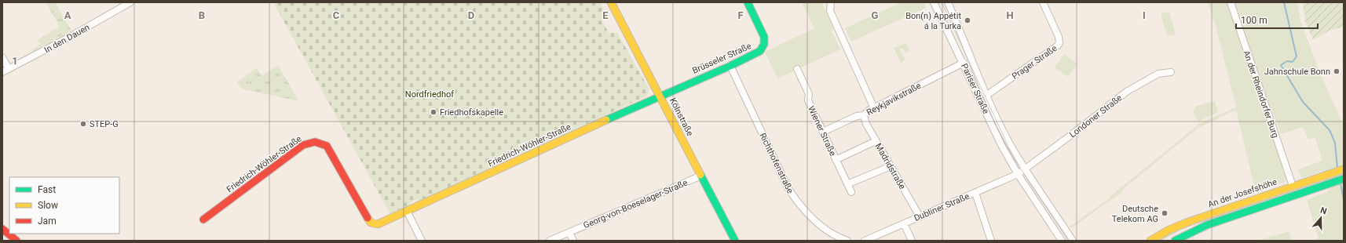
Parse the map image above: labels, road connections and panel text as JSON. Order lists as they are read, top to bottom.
{
  "streets": {
    "main road": [
      "Brüsseler Straße",
      "Kölnstraße",
      "Friedrich-Wöhler-Straße",
      "An der Josefshöhe"
    ],
    "street": [
      "In den Dauen",
      "Prager Straße",
      "Pariser Straße",
      "An der Rheindorfer Burg",
      "Reykjavikstraße",
      "Londoner Straße",
      "Wiener Straße",
      "Richthofenstraße",
      "Madridstraße",
      "Georg-von-Boeselager-Straße",
      "Dubliner Straße"
    ]
  },
  "crossings": [
    ["Brüsseler Straße", "Kölnstraße"],
    ["Brüsseler Straße", "Friedrich-Wöhler-Straße"],
    ["Brüsseler Straße", "Richthofenstraße"],
    ["Prager Straße", "Pariser Straße"],
    ["Pariser Straße", "Reykjavikstraße"],
    ["Pariser Straße", "Londoner Straße"],
    ["Pariser Straße", "Dubliner Straße"],
    ["An der Rheindorfer Burg", "An der Josefshöhe"],
    ["Reykjavikstraße", "Wiener Straße"],
    ["Reykjavikstraße", "Madridstraße"],
    ["Kölnstraße", "Friedrich-Wöhler-Straße"],
    ["Kölnstraße", "Georg-von-Boeselager-Straße"],
    ["Madridstraße", "Dubliner Straße"]
  ],
  "parks": ["Nordfriedhof"],
  "places": [
    "Bon(n) Appétit á la Turka",
    "Jahnschule Bonn",
    "Friedhofskapelle",
    "STEP-G",
    "Deutsche Telekom AG"
  ],
  "legend": ["Fast", "Slow", "Jam"],
  "scale_bar": "100 m",
  "north": "top",
  "grid": {
    "columns": [
      "A",
      "B",
      "C",
      "D",
      "E",
      "F",
      "G",
      "H",
      "I"
    ],
    "rows": ["1"]
  }
}
